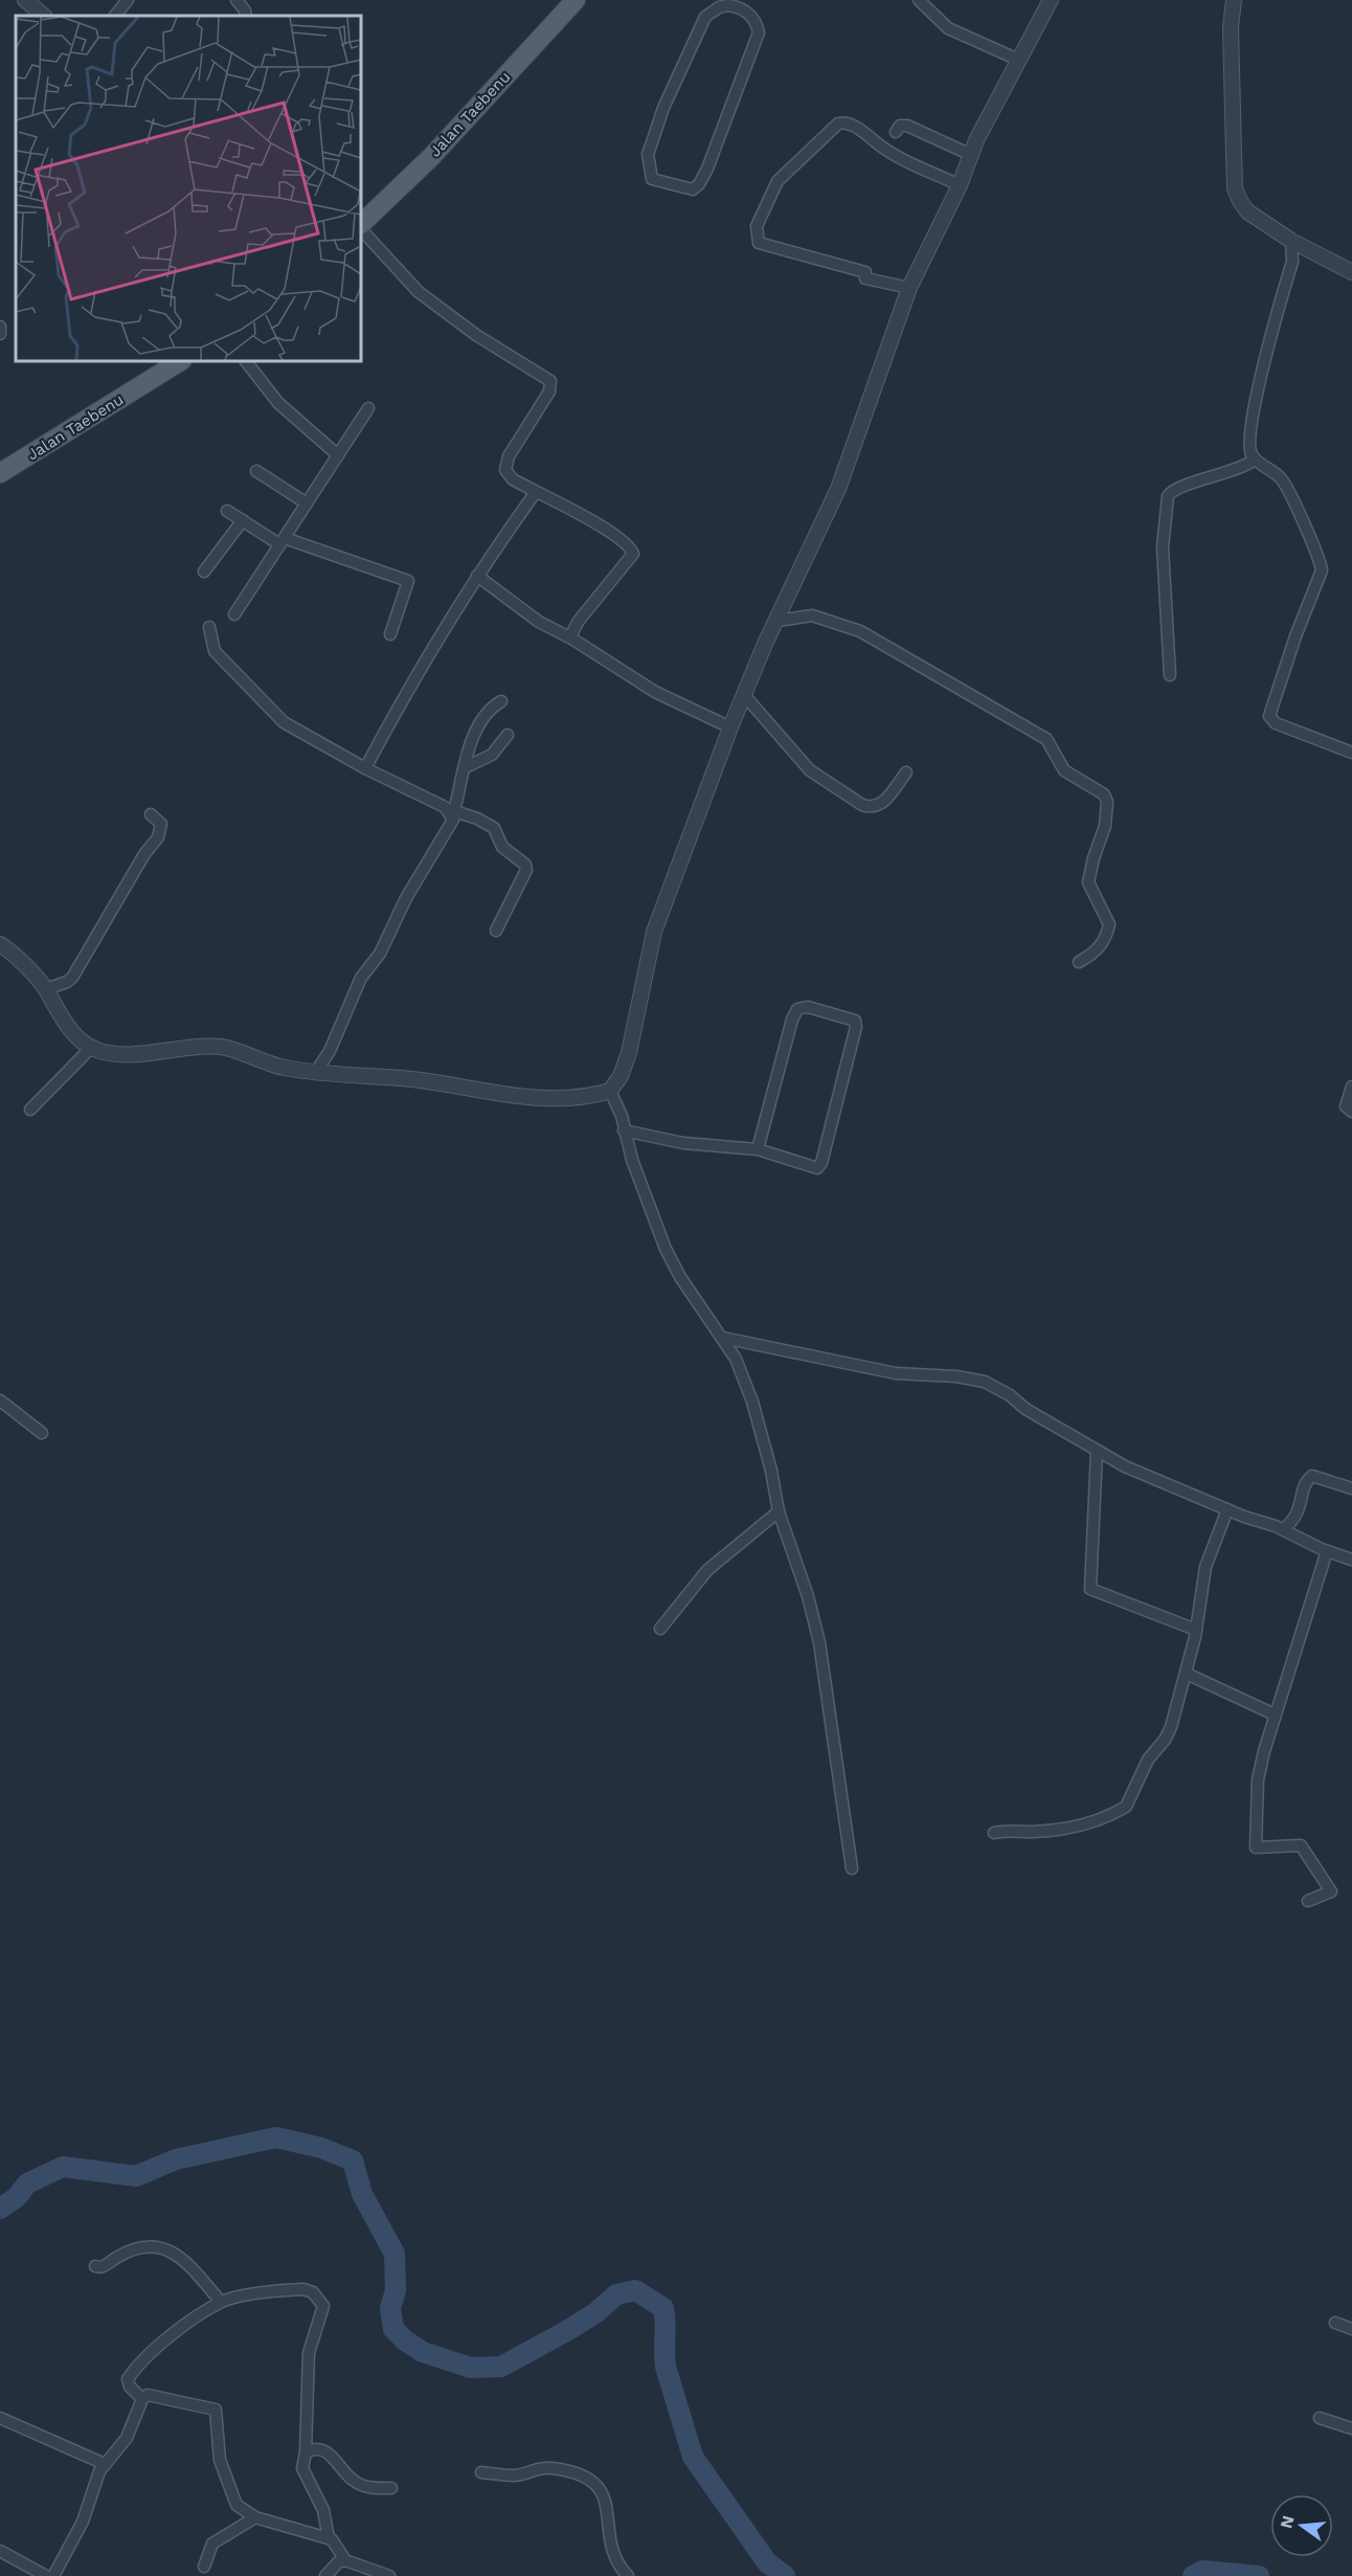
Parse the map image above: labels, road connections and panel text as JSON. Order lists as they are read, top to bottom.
{
  "streets": {
    "main road": ["Jalan Taebenu"]
  },
  "north": "left"
}
